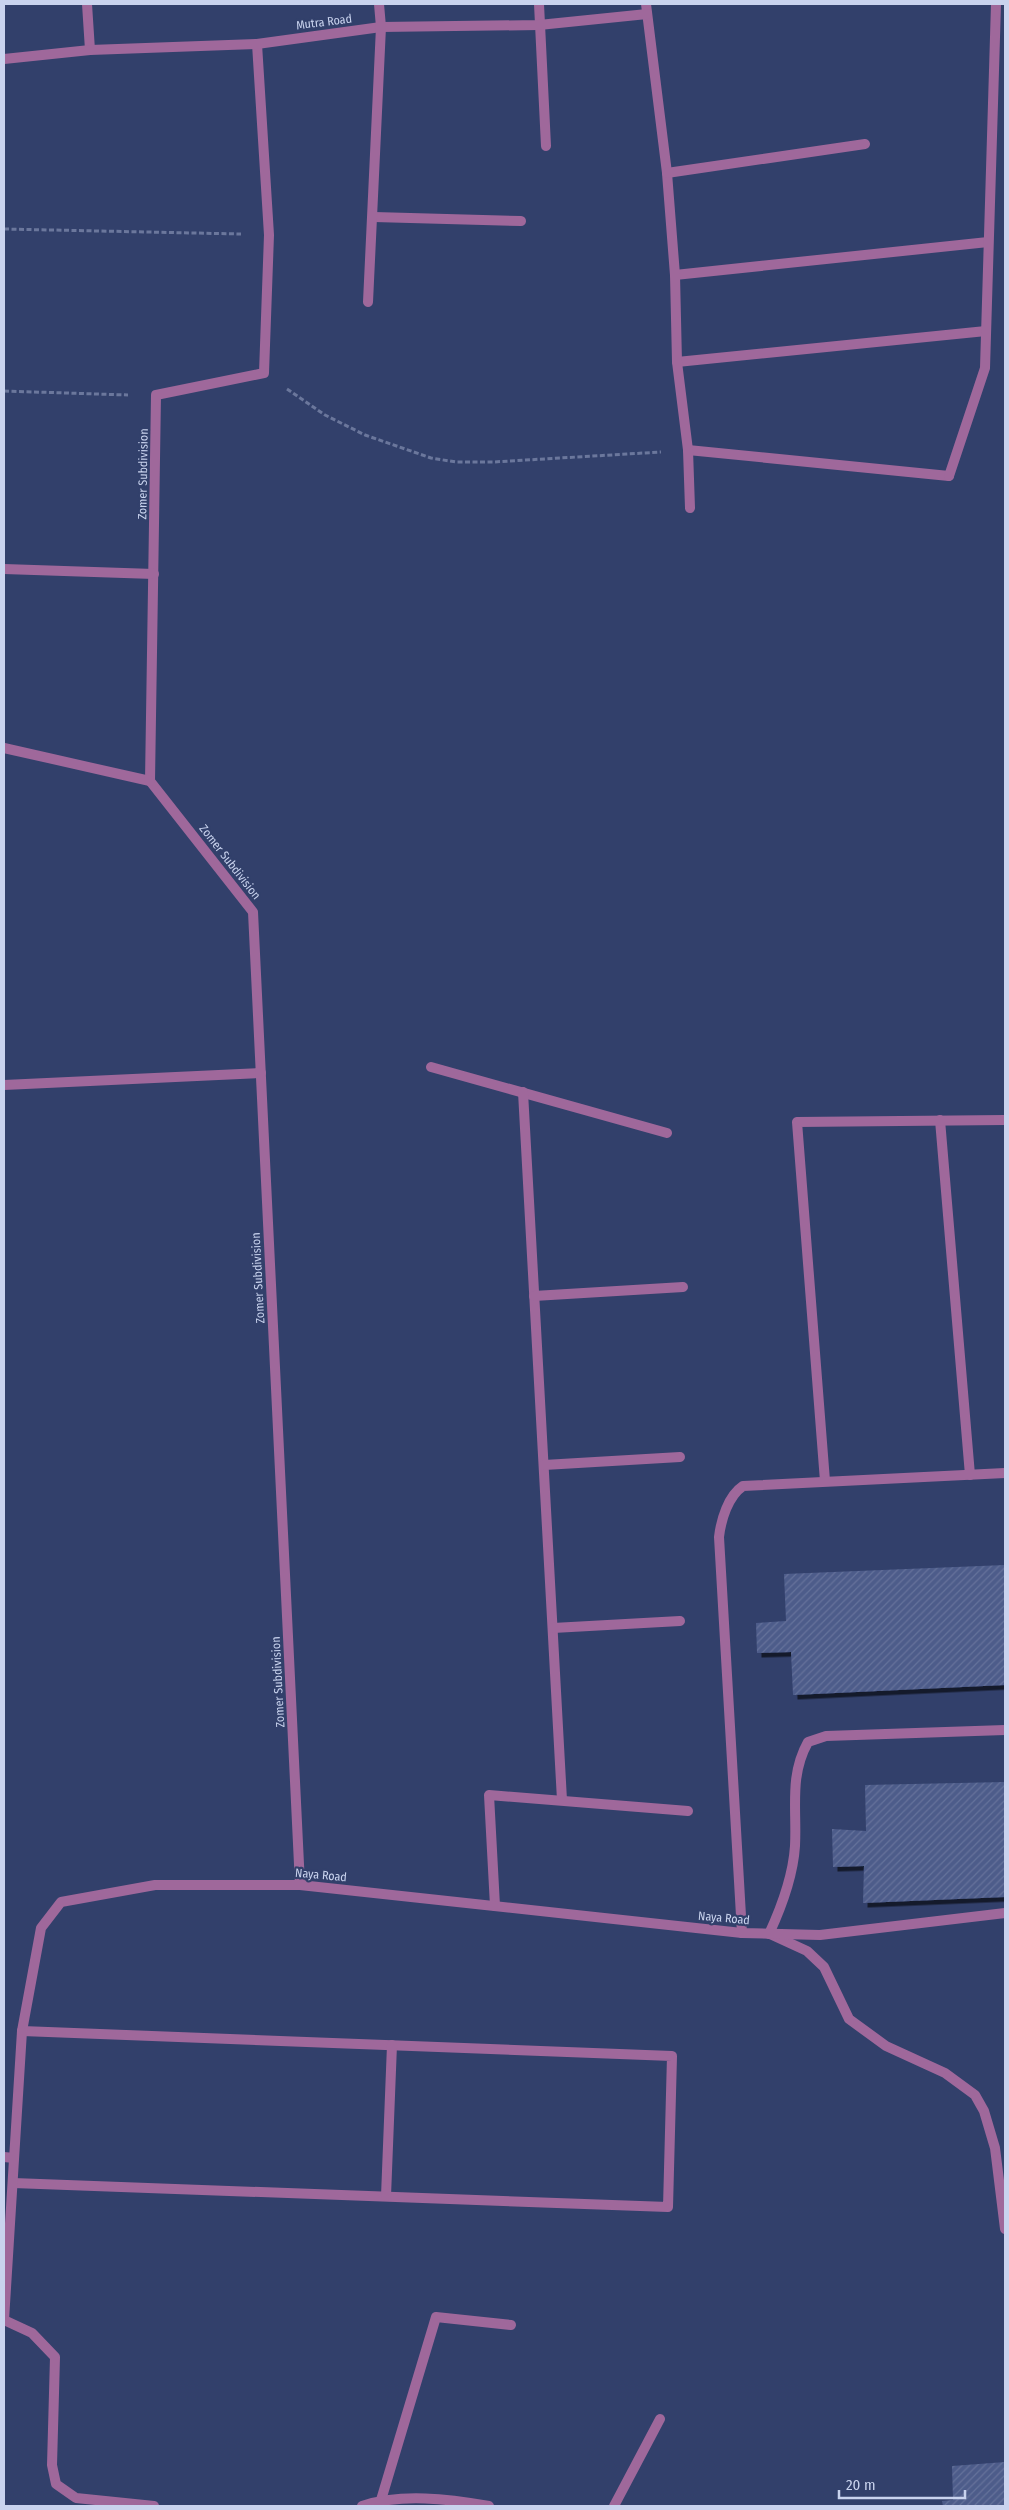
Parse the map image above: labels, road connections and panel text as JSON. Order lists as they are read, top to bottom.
{
  "streets": {
    "street": ["Mutra Road", "Zomer Subdivision", "Naya Road"]
  },
  "crossings": [
    ["Zomer Subdivision", "Naya Road"]
  ],
  "scale_bar": "20 m"
}
